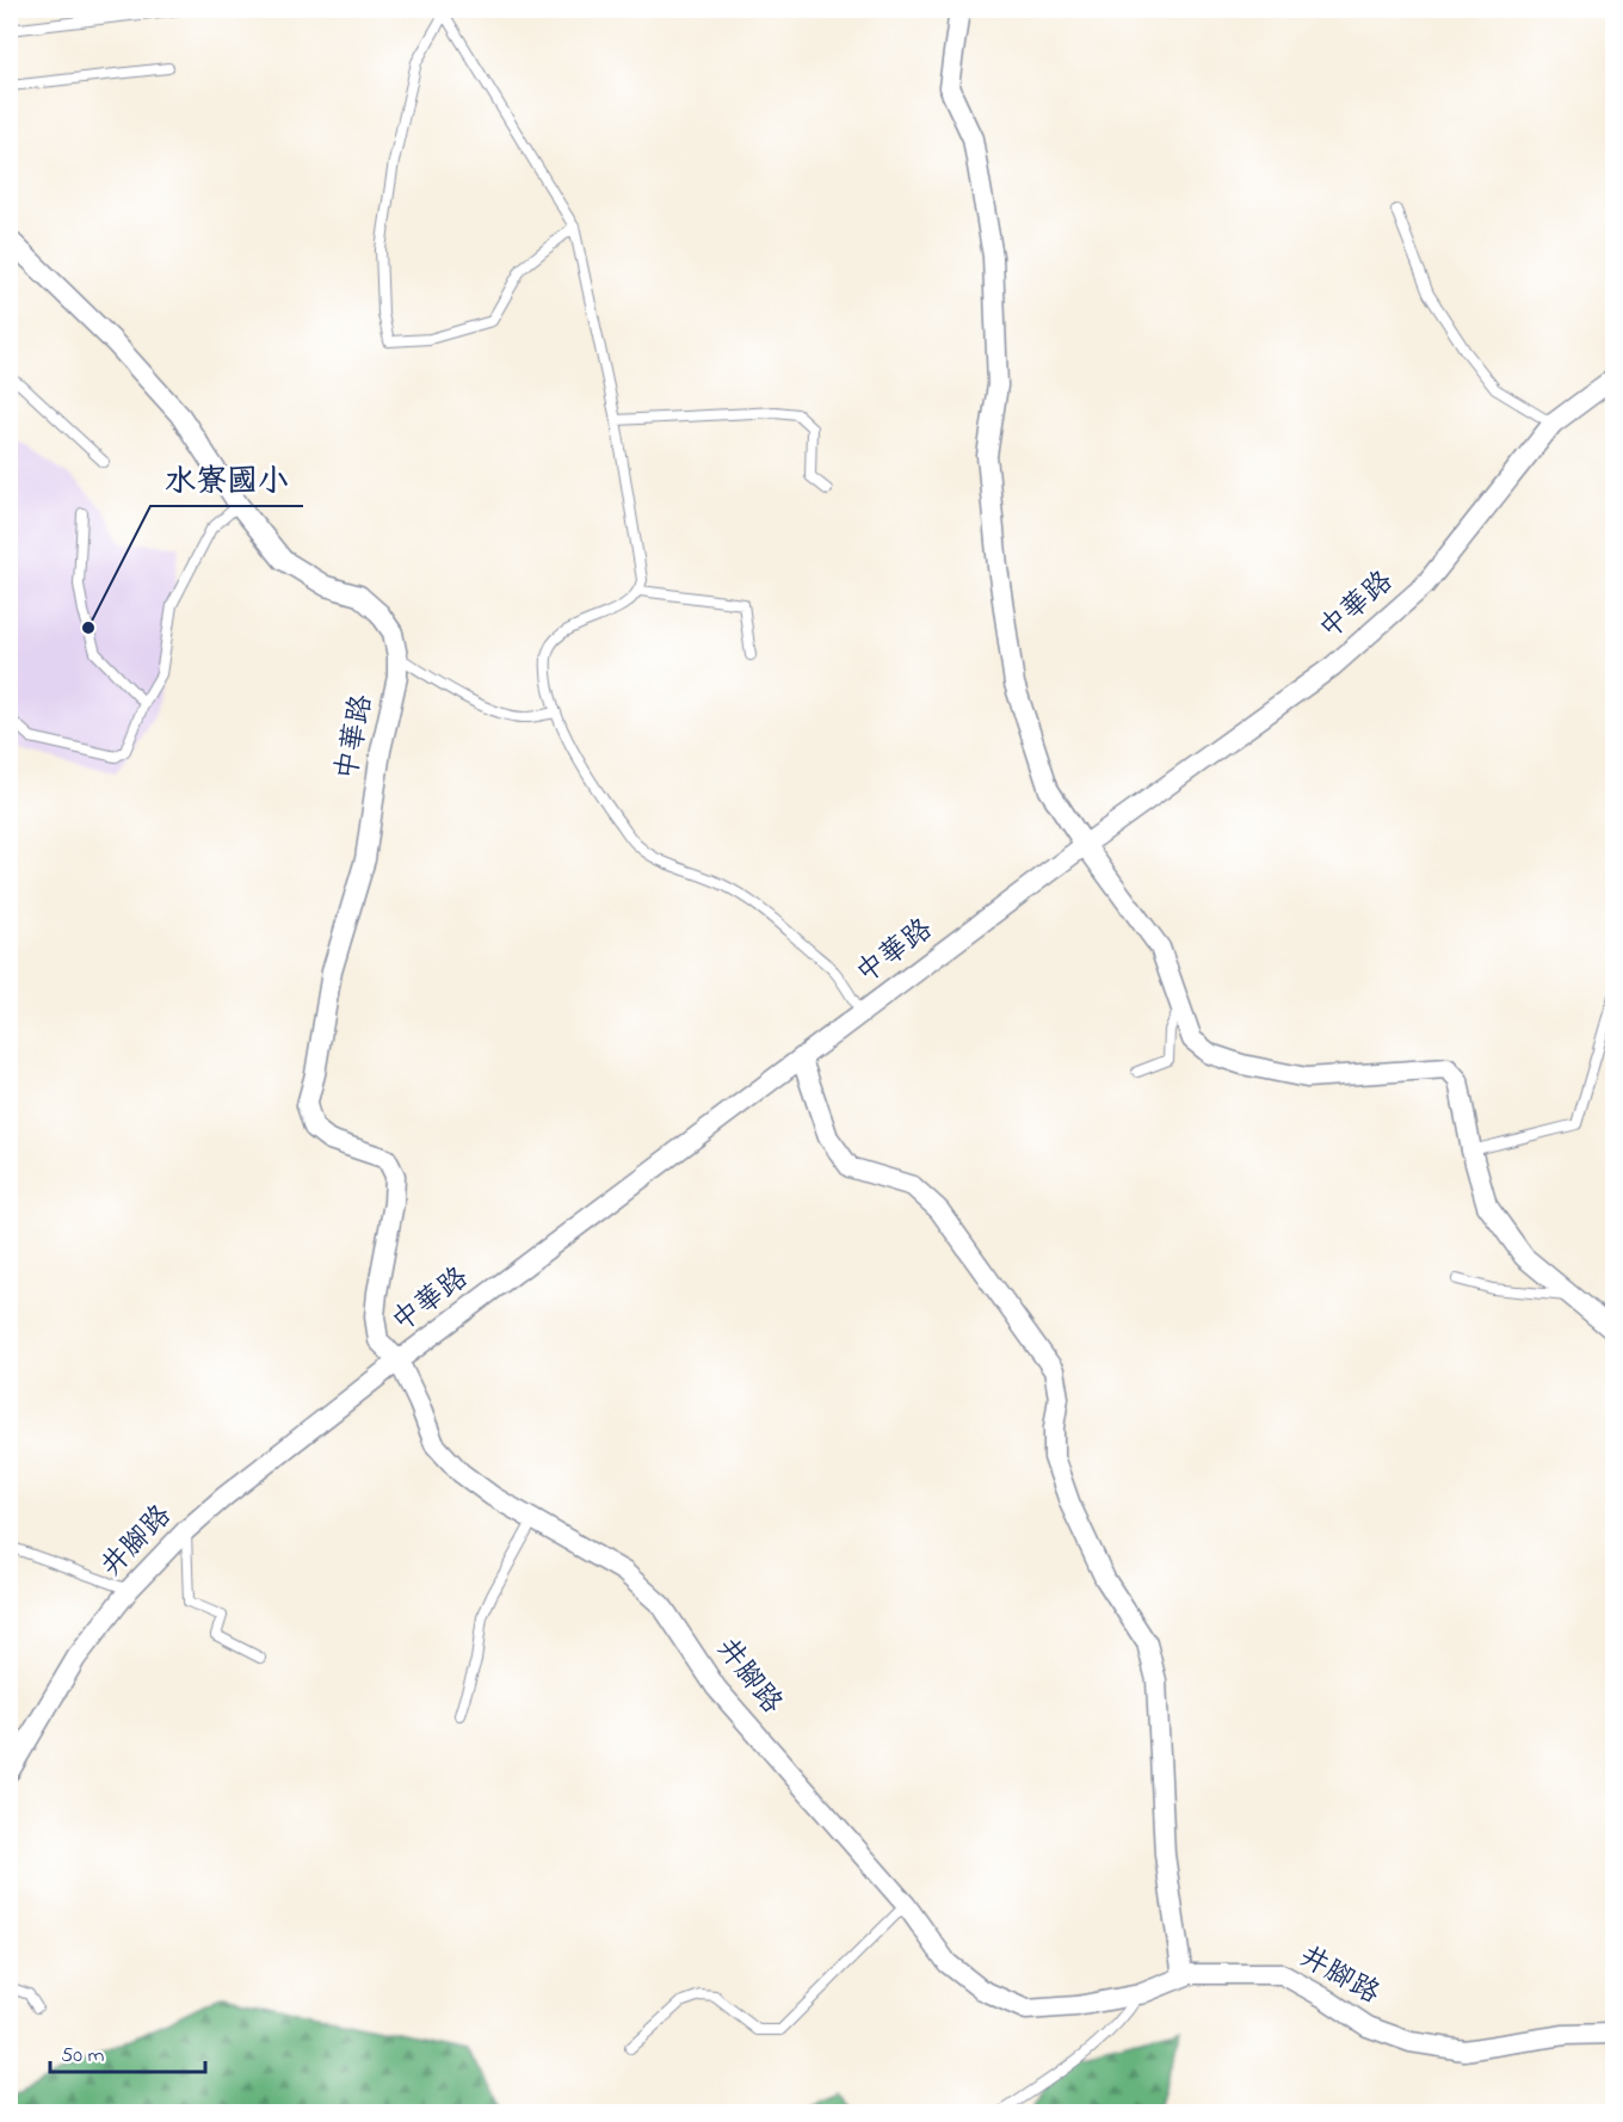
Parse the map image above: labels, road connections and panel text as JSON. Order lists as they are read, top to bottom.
{
  "streets": {
    "street": ["中華路", "井腳路"]
  },
  "crossings": [
    ["中華路", "井腳路"]
  ],
  "places": ["水寮國小"],
  "scale_bar": "50 m"
}
